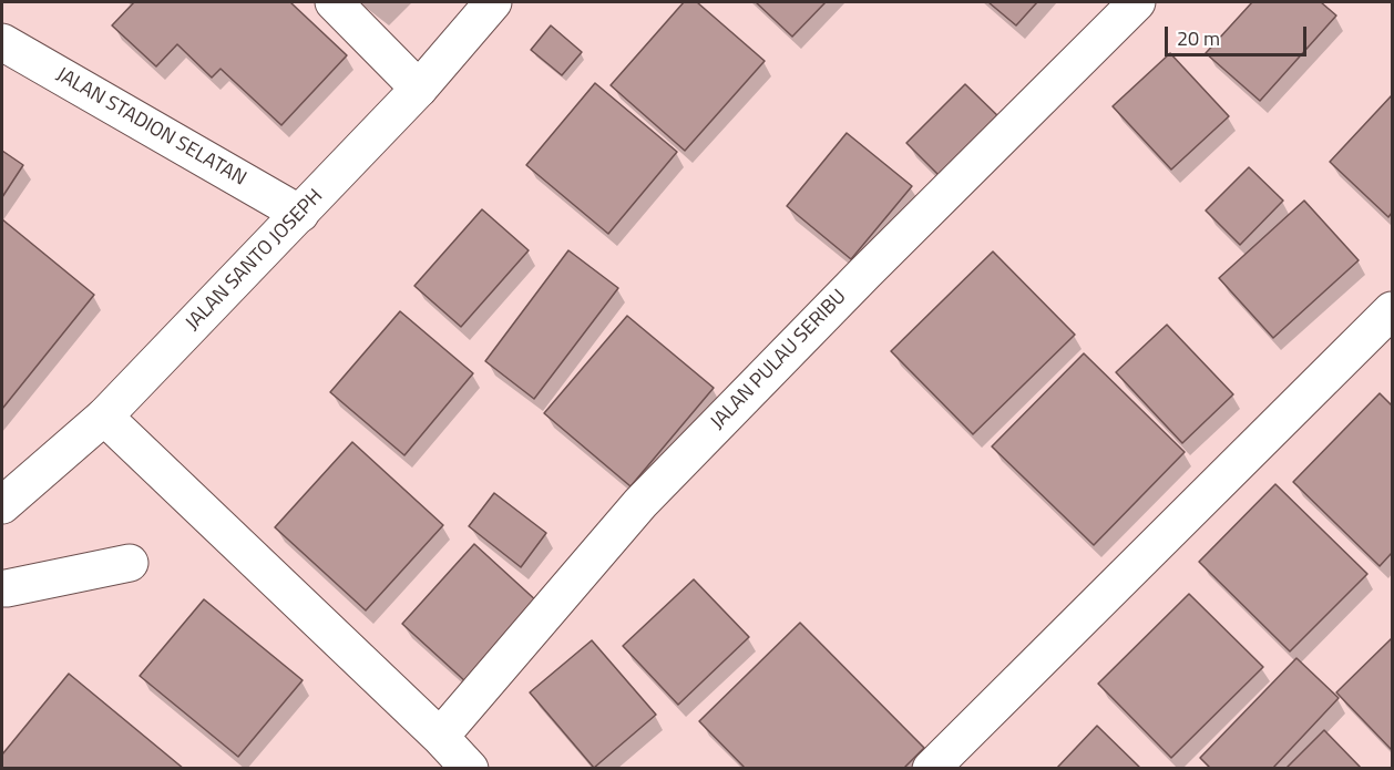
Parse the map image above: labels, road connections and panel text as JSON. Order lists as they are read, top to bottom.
{
  "streets": {
    "street": ["JALAN STADION SELATAN", "JALAN SANTO JOSEPH", "JALAN PULAU SERIBU"]
  },
  "crossings": [
    ["JALAN STADION SELATAN", "JALAN SANTO JOSEPH"]
  ],
  "scale_bar": "20 m"
}
